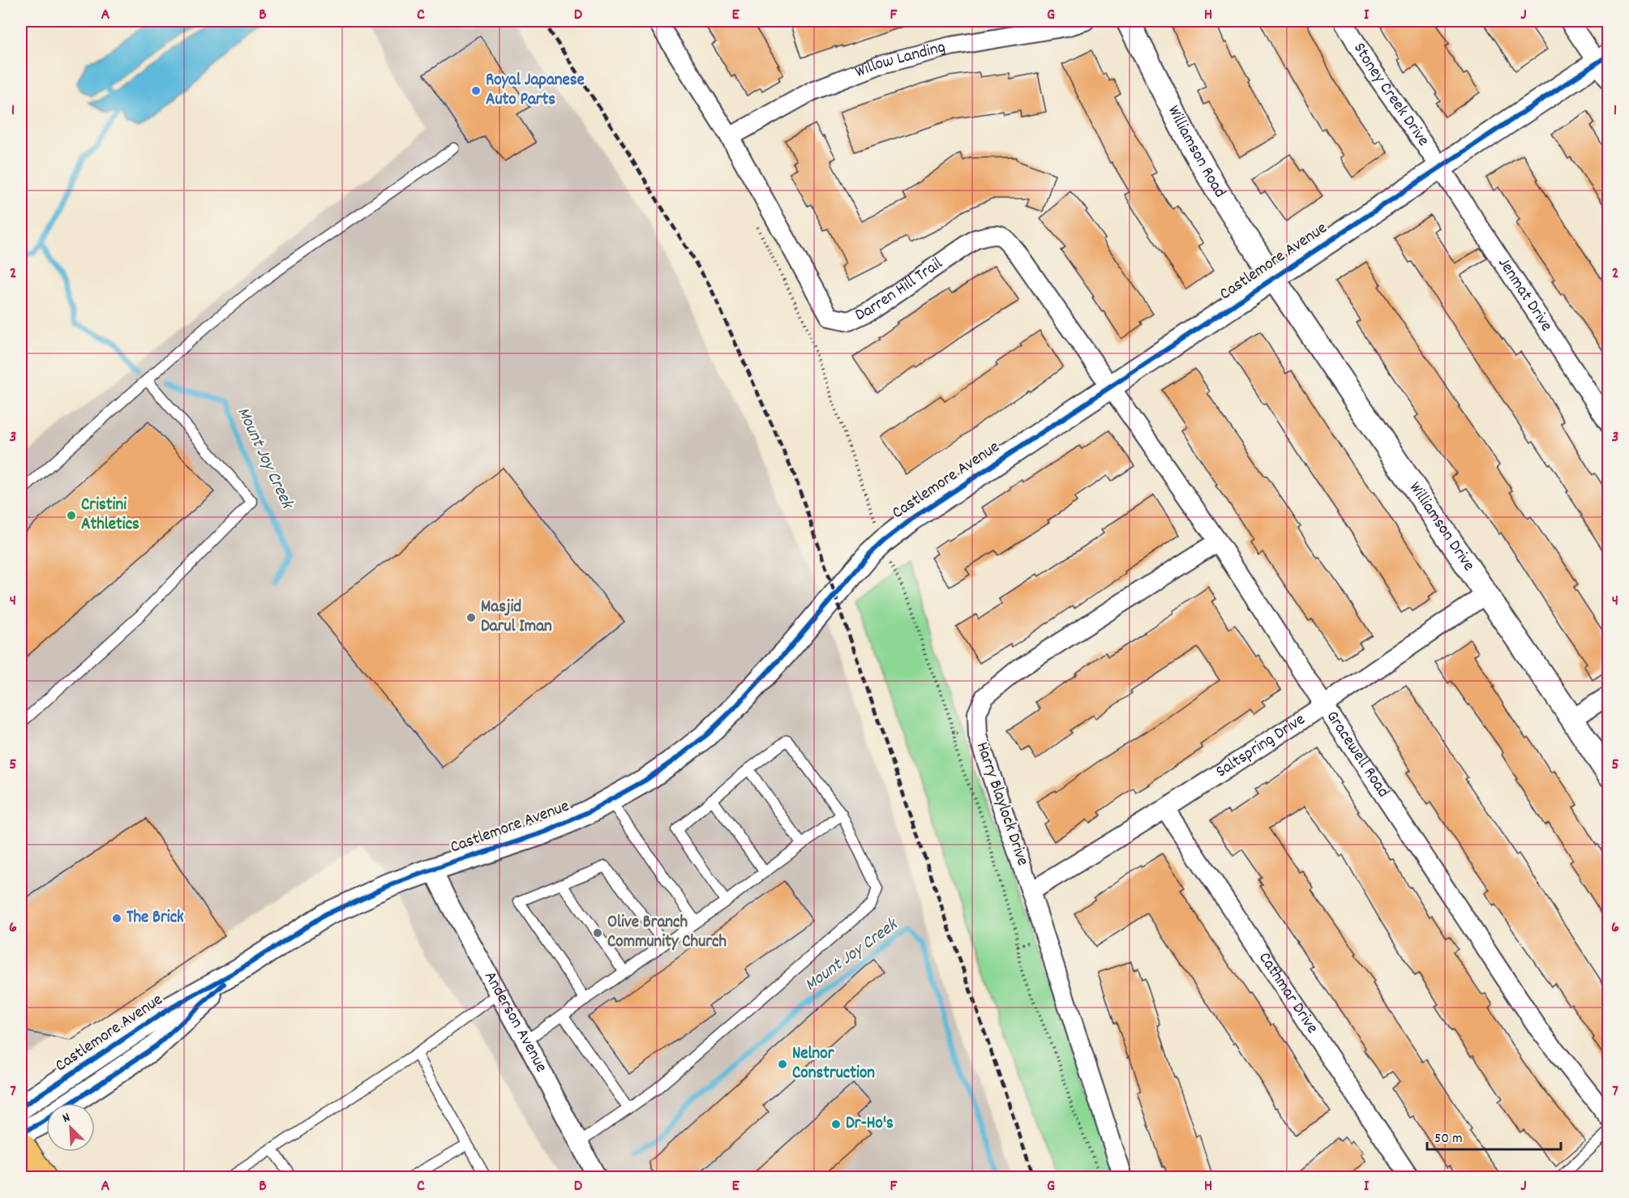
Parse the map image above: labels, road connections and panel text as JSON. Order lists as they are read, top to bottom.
{
  "streets": {
    "street": [
      "Willow Landing",
      "Stoney Creek Drive",
      "Williamson Road",
      "Castlemore Avenue",
      "Darren Hill Trail",
      "Jenmat Drive",
      "Williamson Drive",
      "Saltspring Drive",
      "Gracewell Road",
      "Harry Blaylock Drive",
      "Cathmar Drive",
      "Anderson Avenue"
    ]
  },
  "crossings": [
    ["Willow Landing", "Darren Hill Trail"],
    ["Stoney Creek Drive", "Castlemore Avenue"],
    ["Stoney Creek Drive", "Jenmat Drive"],
    ["Williamson Road", "Castlemore Avenue"],
    ["Williamson Road", "Williamson Drive"],
    ["Castlemore Avenue", "Darren Hill Trail"],
    ["Castlemore Avenue", "Jenmat Drive"],
    ["Castlemore Avenue", "Williamson Drive"],
    ["Castlemore Avenue", "Gracewell Road"],
    ["Castlemore Avenue", "Anderson Avenue"],
    ["Darren Hill Trail", "Gracewell Road"],
    ["Williamson Drive", "Saltspring Drive"],
    ["Saltspring Drive", "Gracewell Road"],
    ["Saltspring Drive", "Harry Blaylock Drive"],
    ["Saltspring Drive", "Cathmar Drive"],
    ["Gracewell Road", "Harry Blaylock Drive"]
  ],
  "water": ["Mount Joy Creek"],
  "places": [
    "Royal Japanese Auto Parts",
    "Cristini Athletics",
    "Masjid Darul Iman",
    "The Brick",
    "Olive Branch Community Church",
    "Nelnor Construction",
    "Dr-Ho's"
  ],
  "scale_bar": "50 m",
  "north": "top left",
  "grid": {
    "columns": [
      "A",
      "B",
      "C",
      "D",
      "E",
      "F",
      "G",
      "H",
      "I",
      "J"
    ],
    "rows": [
      "1",
      "2",
      "3",
      "4",
      "5",
      "6",
      "7"
    ]
  }
}
